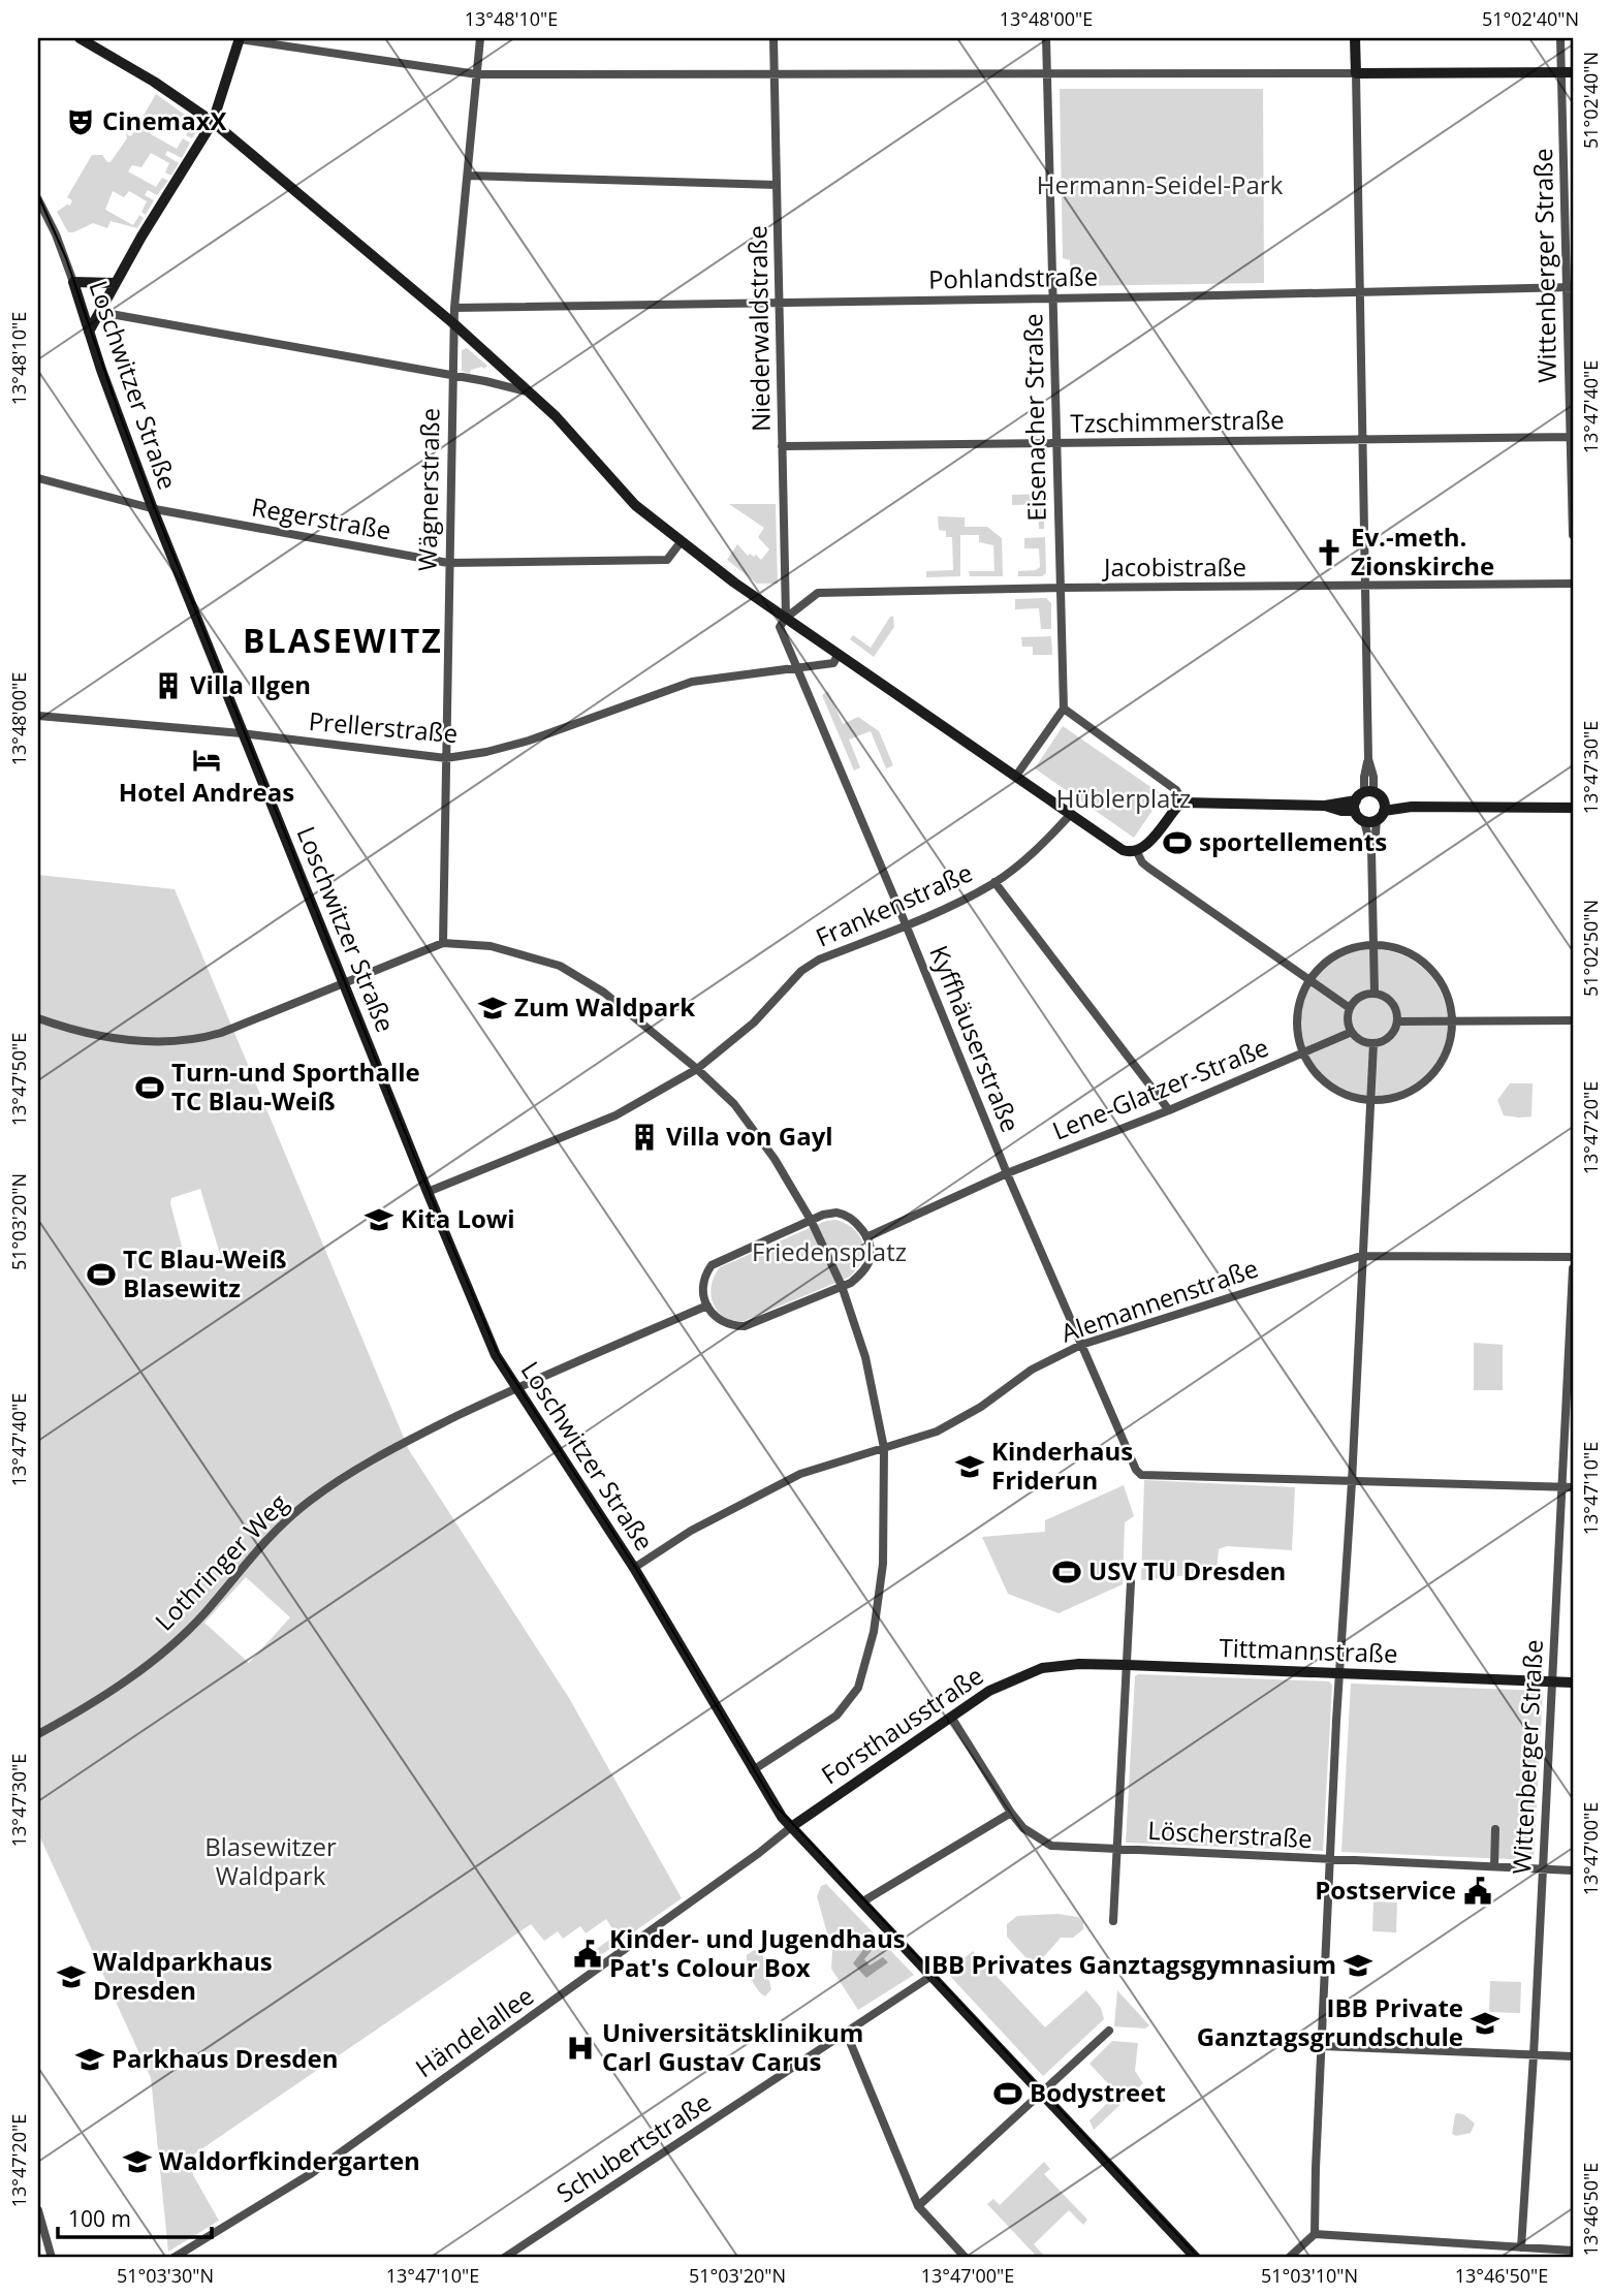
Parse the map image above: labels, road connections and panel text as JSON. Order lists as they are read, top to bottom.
{
  "streets": {
    "street": [
      "Wittenberger Straße",
      "Pohlandstraße",
      "Niederwaldstraße",
      "Loschwitzer Straße",
      "Eisenacher Straße",
      "Tzschimmerstraße",
      "Wägnerstraße",
      "Regerstraße",
      "Jacobistraße",
      "Prellerstraße",
      "Frankenstraße",
      "Kyffhäuserstraße",
      "Lene-Glatzer-Straße",
      "Alemannenstraße",
      "Lothringer Weg",
      "Tittmannstraße",
      "Forsthausstraße",
      "Löscherstraße",
      "Händelallee",
      "Schubertstraße"
    ]
  },
  "crossings": [
    ["Wittenberger Straße", "Pohlandstraße"],
    ["Wittenberger Straße", "Tzschimmerstraße"],
    ["Wittenberger Straße", "Tittmannstraße"],
    ["Wittenberger Straße", "Löscherstraße"],
    ["Pohlandstraße", "Niederwaldstraße"],
    ["Pohlandstraße", "Eisenacher Straße"],
    ["Pohlandstraße", "Wägnerstraße"],
    ["Niederwaldstraße", "Tzschimmerstraße"],
    ["Niederwaldstraße", "Jacobistraße"],
    ["Niederwaldstraße", "Kyffhäuserstraße"],
    ["Loschwitzer Straße", "Regerstraße"],
    ["Loschwitzer Straße", "Prellerstraße"],
    ["Loschwitzer Straße", "Frankenstraße"],
    ["Loschwitzer Straße", "Alemannenstraße"],
    ["Loschwitzer Straße", "Lothringer Weg"],
    ["Loschwitzer Straße", "Forsthausstraße"],
    ["Loschwitzer Straße", "Händelallee"],
    ["Loschwitzer Straße", "Schubertstraße"],
    ["Eisenacher Straße", "Tzschimmerstraße"],
    ["Eisenacher Straße", "Jacobistraße"],
    ["Wägnerstraße", "Regerstraße"],
    ["Wägnerstraße", "Prellerstraße"],
    ["Jacobistraße", "Kyffhäuserstraße"],
    ["Prellerstraße", "Kyffhäuserstraße"],
    ["Frankenstraße", "Kyffhäuserstraße"],
    ["Kyffhäuserstraße", "Lene-Glatzer-Straße"],
    ["Kyffhäuserstraße", "Alemannenstraße"],
    ["Tittmannstraße", "Forsthausstraße"],
    ["Forsthausstraße", "Löscherstraße"],
    ["Forsthausstraße", "Händelallee"]
  ],
  "districts": ["BLASEWITZ"],
  "parks": [
    "Hermann-Seidel-Park",
    "Hüblerplatz",
    "Friedensplatz",
    "Blasewitzer Waldpark"
  ],
  "places": {
    "theatre": ["CinemaxX"],
    "church": ["Ev.-meth. Zionskirche"],
    "building": ["Villa Ilgen", "Villa von Gayl"],
    "hotel": ["Hotel Andreas"],
    "sports": [
      "sportellements",
      "Turn-und Sporthalle TC Blau-Weiß",
      "TC Blau-Weiß Blasewitz",
      "USV TU Dresden",
      "Bodystreet"
    ],
    "school or university": [
      "Zum Waldpark",
      "Kita Lowi",
      "Kinderhaus Friderun",
      "IBB Privates Ganztagsgymnasium",
      "Waldparkhaus Dresden",
      "IBB Private Ganztagsgrundschule",
      "Parkhaus Dresden",
      "Waldorfkindergarten"
    ],
    "public building": ["Postservice", "Kinder- und Jugendhaus Pat's Colour Box"],
    "hospital": ["Universitätsklinikum Carl Gustav Carus"]
  },
  "scale_bar": "100 m",
  "coordinates": [
    "13°48'10\"E",
    "13°48'00\"E",
    "51°02'40\"N",
    "13°47'40\"E",
    "13°47'30\"E",
    "51°02'50\"N",
    "13°47'50\"E",
    "13°47'20\"E",
    "51°03'20\"N",
    "13°47'10\"E",
    "13°47'00\"E",
    "13°46'50\"E",
    "51°03'30\"N",
    "51°03'10\"N"
  ]
}
